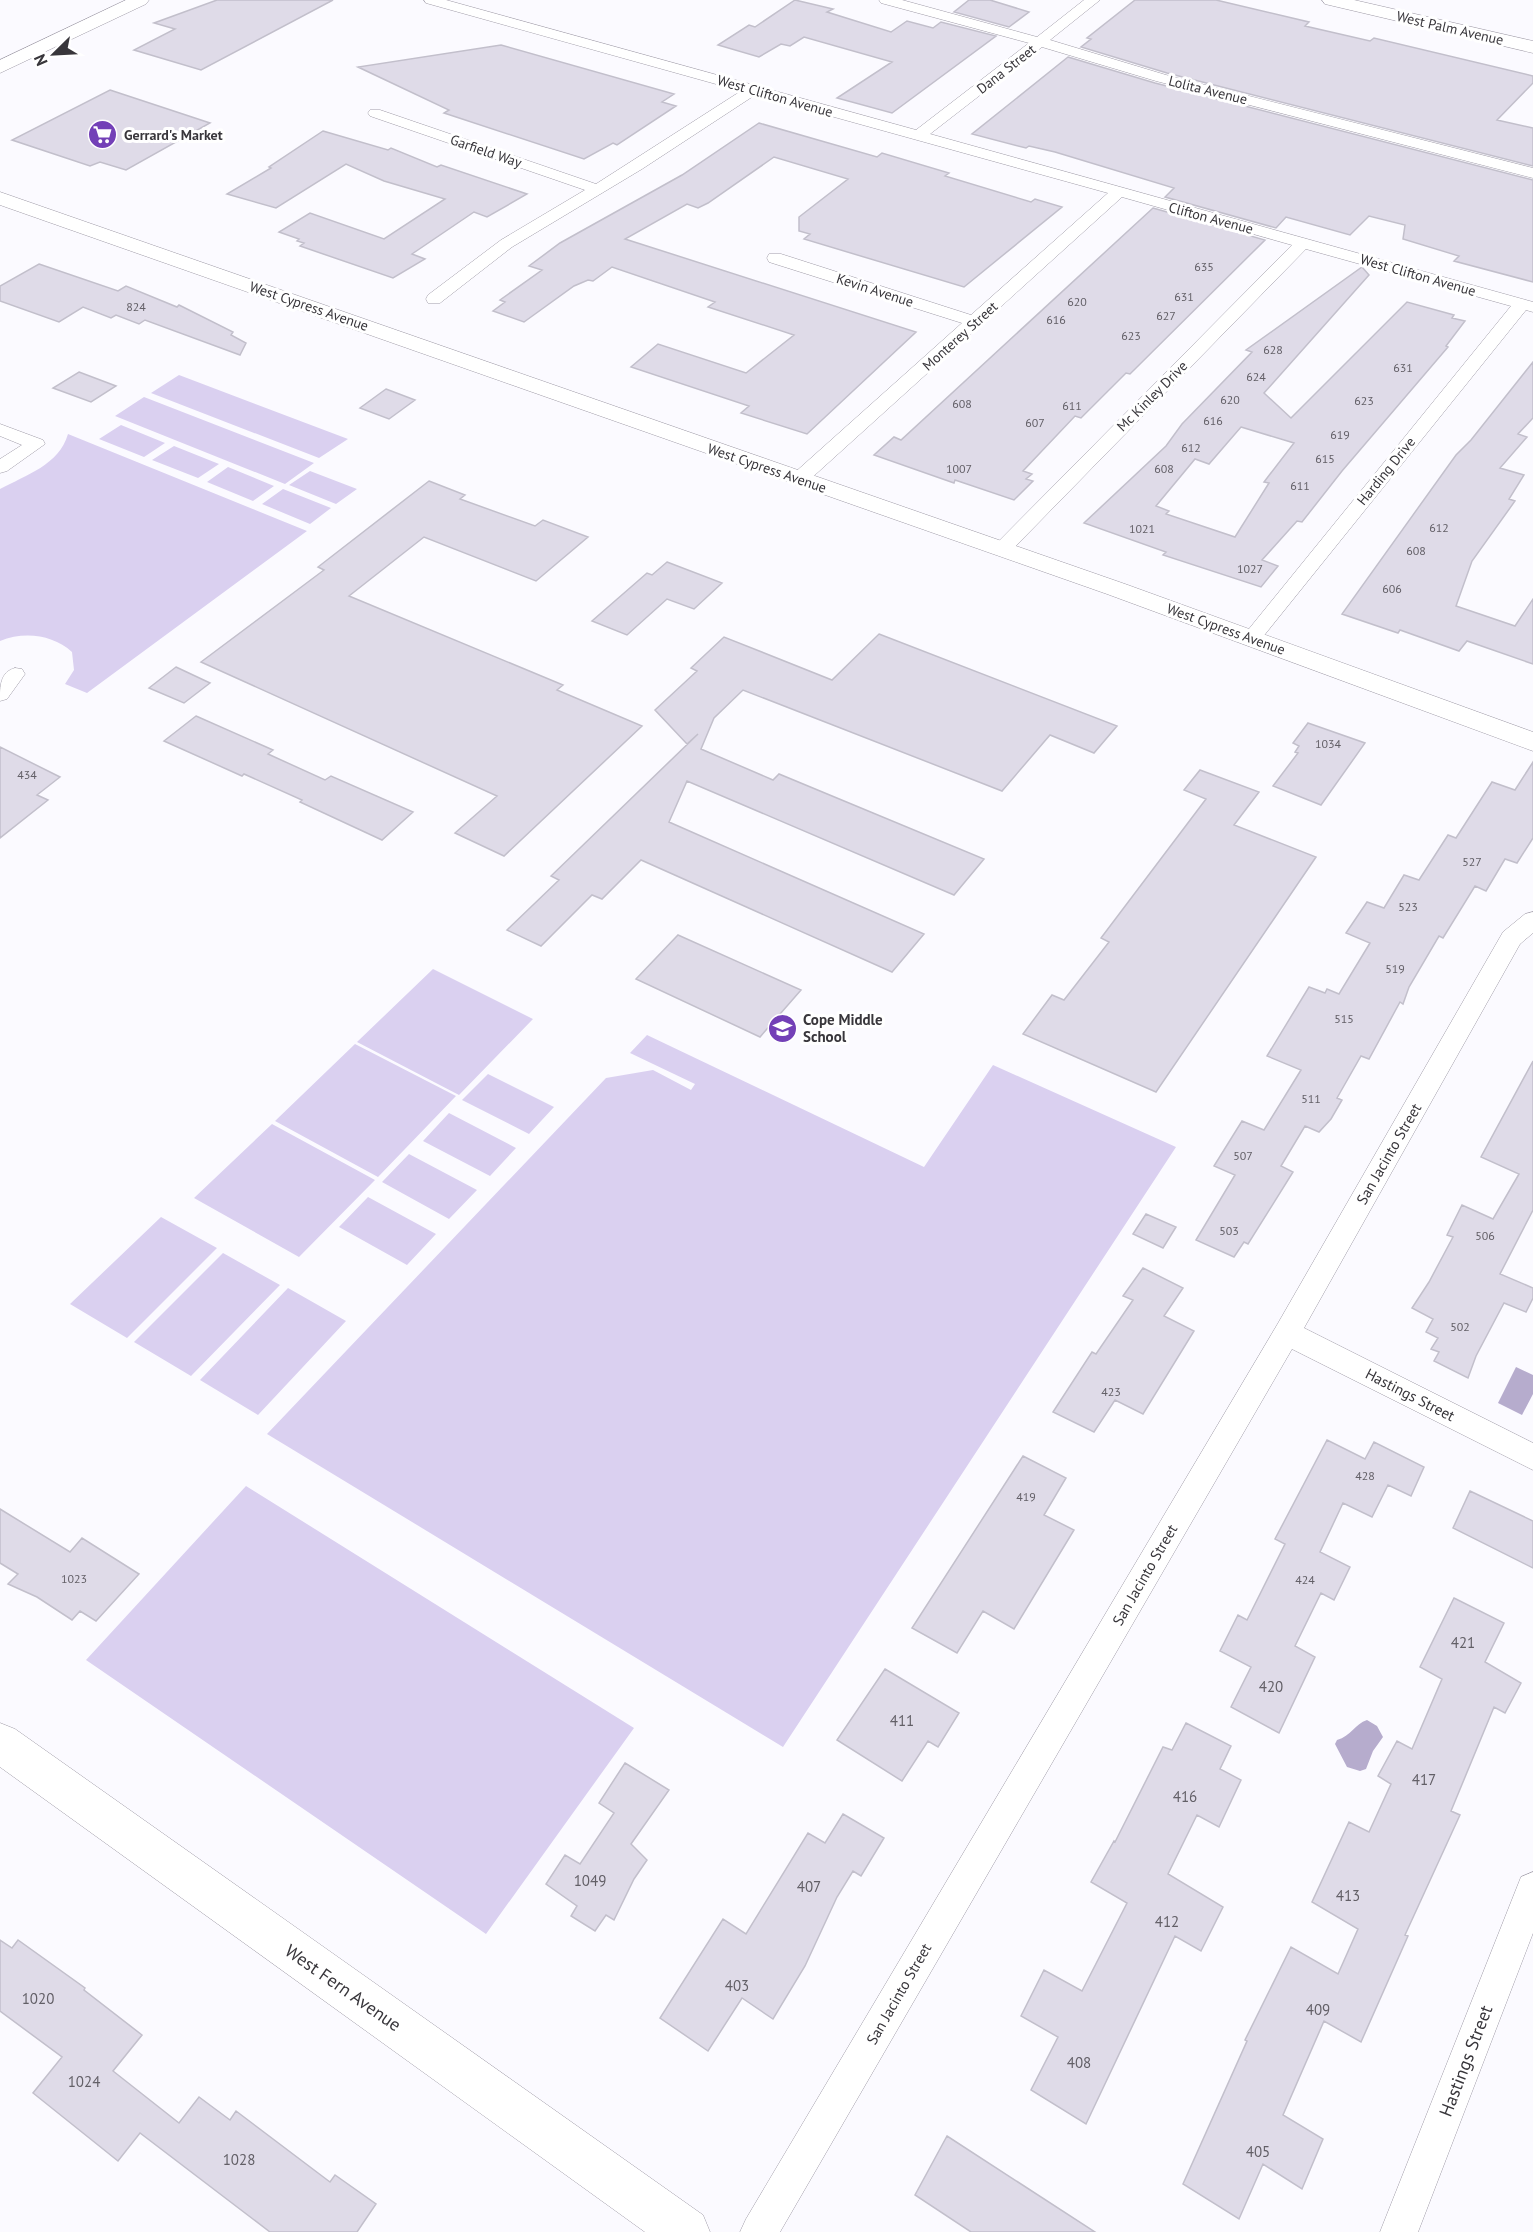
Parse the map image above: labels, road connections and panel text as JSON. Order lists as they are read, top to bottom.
{
  "streets": {
    "main road": ["West Palm Avenue", "West Cypress Avenue", "West Fern Avenue"],
    "street": [
      "Dana Street",
      "Lolita Avenue",
      "West Clifton Avenue",
      "Garfield Way",
      "Clifton Avenue",
      "Kevin Avenue",
      "Monterey Street",
      "Mc Kinley Drive",
      "Harding Drive",
      "San Jacinto Street",
      "Hastings Street"
    ]
  },
  "crossings": [
    ["Dana Street", "Lolita Avenue"],
    ["Dana Street", "West Clifton Avenue"],
    ["West Clifton Avenue", "Clifton Avenue"],
    ["West Clifton Avenue", "Monterey Street"],
    ["West Clifton Avenue", "Mc Kinley Drive"],
    ["West Clifton Avenue", "Harding Drive"],
    ["Clifton Avenue", "Monterey Street"],
    ["Clifton Avenue", "Mc Kinley Drive"],
    ["Kevin Avenue", "Monterey Street"],
    ["West Cypress Avenue", "Monterey Street"],
    ["West Cypress Avenue", "Mc Kinley Drive"],
    ["West Cypress Avenue", "Harding Drive"],
    ["San Jacinto Street", "Hastings Street"]
  ],
  "places": {
    "supermarket": ["Gerrard's Market"],
    "school or university": ["Cope Middle School"]
  },
  "house_numbers": [
    "635",
    "631",
    "620",
    "824",
    "627",
    "616",
    "623",
    "628",
    "631",
    "624",
    "620",
    "623",
    "608",
    "611",
    "616",
    "607",
    "619",
    "612",
    "615",
    "1007",
    "608",
    "611",
    "612",
    "1021",
    "608",
    "1027",
    "606",
    "1034",
    "434",
    "527",
    "523",
    "519",
    "515",
    "511",
    "507",
    "503",
    "506",
    "502",
    "423",
    "428",
    "419",
    "1023",
    "424",
    "421",
    "420",
    "411",
    "417",
    "416",
    "1049",
    "407",
    "413",
    "412",
    "403",
    "1020",
    "409",
    "408",
    "1024",
    "405",
    "1028"
  ],
  "north": "bottom left"
}
